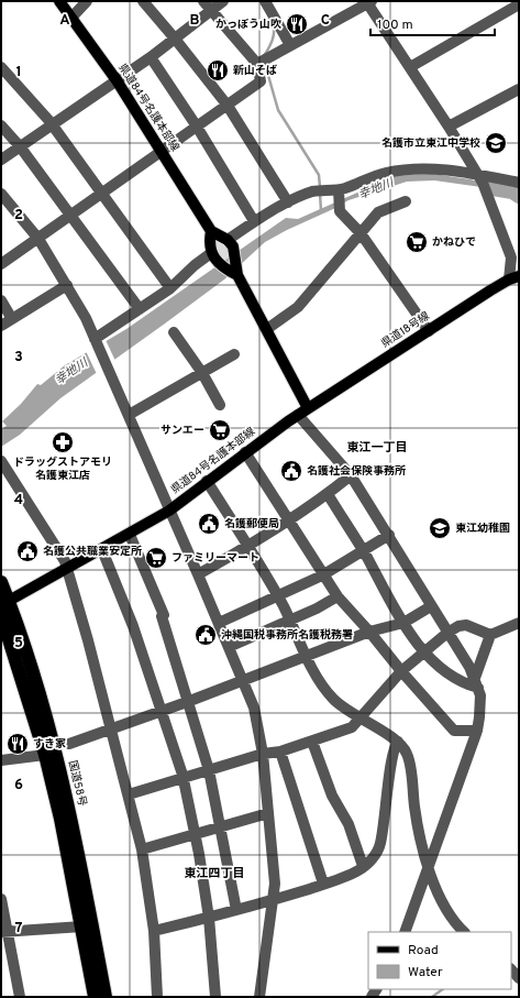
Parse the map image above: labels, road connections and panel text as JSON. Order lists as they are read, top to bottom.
{
  "streets": {
    "highway": ["国道58号"],
    "main road": ["県道84号名護本部線", "県道18号線"]
  },
  "crossings": [
    ["県道84号名護本部線", "県道18号線"],
    ["県道84号名護本部線", "国道58号"]
  ],
  "districts": ["東江一丁目", "東江四丁目"],
  "water": ["幸地川"],
  "places": {
    "restaurant": ["かっぽう山吹", "新山そば", "すき家"],
    "school or university": ["名護市立東江中学校", "東江幼稚園"],
    "supermarket": ["かねひで", "サンエー", "ファミリーマート"],
    "pharmacy": ["ドラッグストアモリ 名護東江店"],
    "public building": [
      "名護社会保険事務所",
      "名護郵便局",
      "名護公共職業安定所",
      "沖縄国税事務所名護税務署"
    ]
  },
  "legend": ["Road", "Water"],
  "scale_bar": "100 m",
  "grid": {
    "columns": ["A", "B", "C"],
    "rows": [
      "1",
      "2",
      "3",
      "4",
      "5",
      "6",
      "7"
    ]
  }
}
